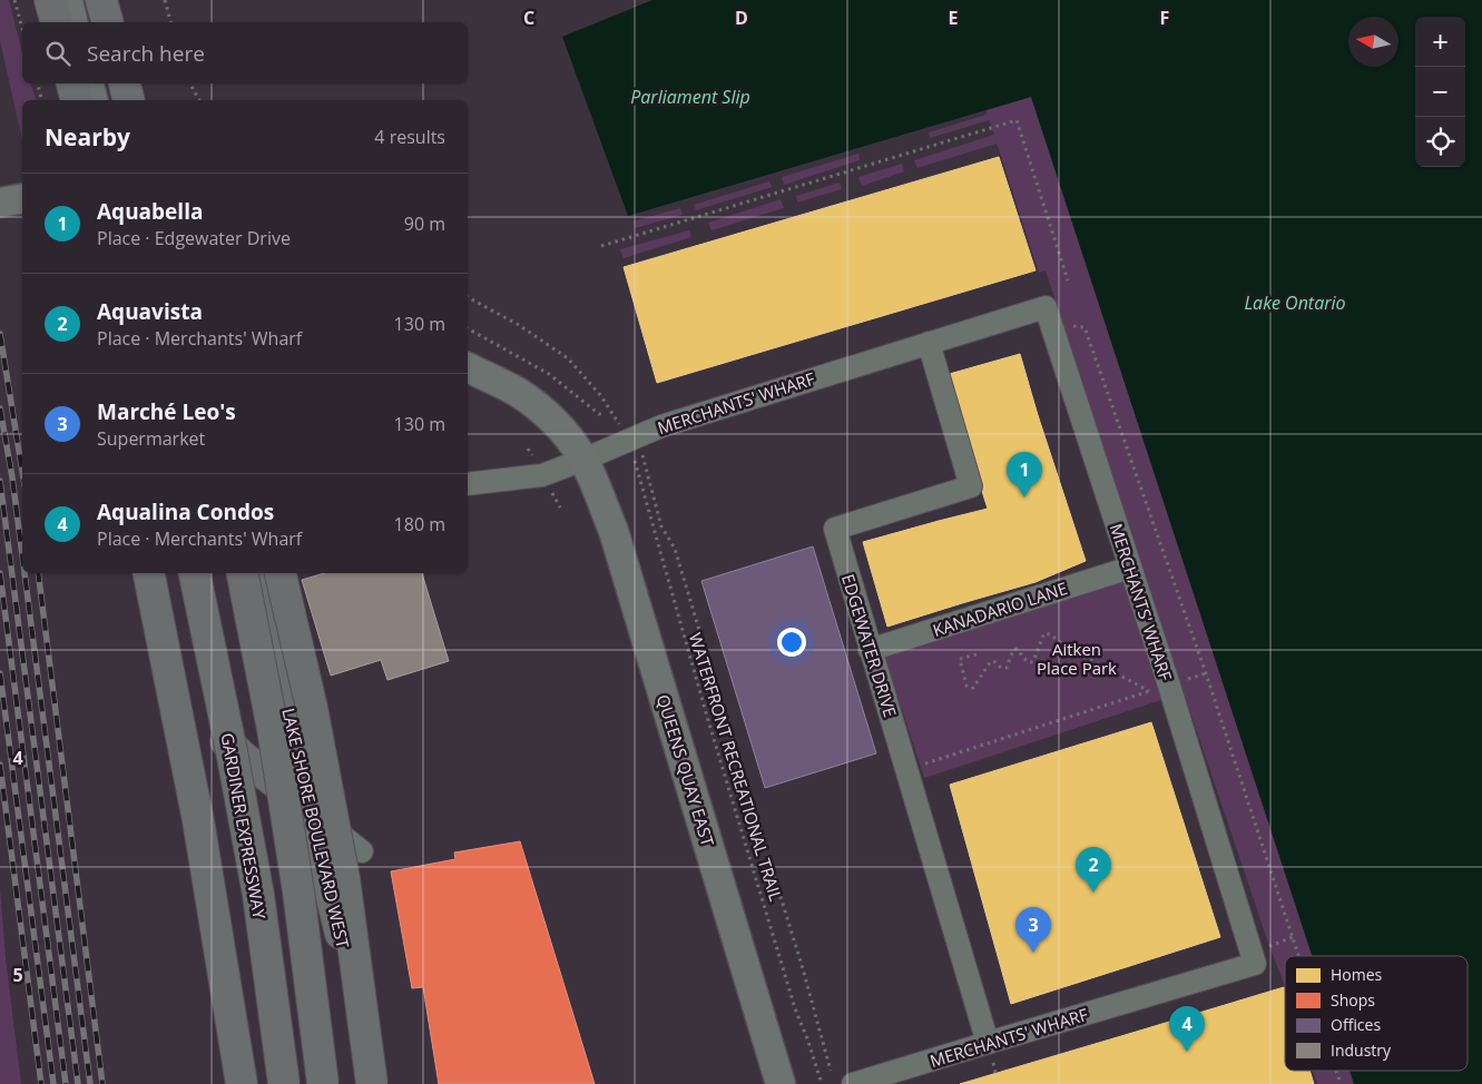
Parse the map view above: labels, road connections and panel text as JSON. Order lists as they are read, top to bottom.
{
  "streets": {
    "highway": ["GARDINER EXPRESSWAY", "LAKE SHORE BOULEVARD WEST"],
    "main road": ["QUEENS QUAY EAST"],
    "street": ["MERCHANTS' WHARF", "KANADARIO LANE", "EDGEWATER DRIVE"],
    "path": ["WATERFRONT RECREATIONAL TRAIL"]
  },
  "crossings": [
    ["MERCHANTS' WHARF", "KANADARIO LANE"],
    ["MERCHANTS' WHARF", "EDGEWATER DRIVE"],
    ["MERCHANTS' WHARF", "QUEENS QUAY EAST"],
    ["KANADARIO LANE", "EDGEWATER DRIVE"]
  ],
  "water": ["Parliament Slip", "Lake Ontario"],
  "parks": ["Aitken Place Park"],
  "legend": [
    "Homes",
    "Shops",
    "Offices",
    "Industry"
  ],
  "north": "left",
  "page": {
    "map_buttons": ["+", "−"],
    "search": "Search here",
    "heading": ["Nearby", "4 results"],
    "list": [
      {
        "mark": "1",
        "name": "Aquabella",
        "note": "Place · Edgewater Drive",
        "value": "90 m"
      },
      {
        "mark": "2",
        "name": "Aquavista",
        "note": "Place · Merchants' Wharf",
        "value": "130 m"
      },
      {
        "mark": "3",
        "name": "Marché Leo's",
        "note": "Supermarket",
        "value": "130 m"
      },
      {
        "mark": "4",
        "name": "Aqualina Condos",
        "note": "Place · Merchants' Wharf",
        "value": "180 m"
      }
    ],
    "pins": [
      "1",
      "2",
      "3",
      "4"
    ]
  },
  "grid": {
    "columns": [
      "C",
      "D",
      "E",
      "F"
    ],
    "rows": ["4", "5"]
  }
}
